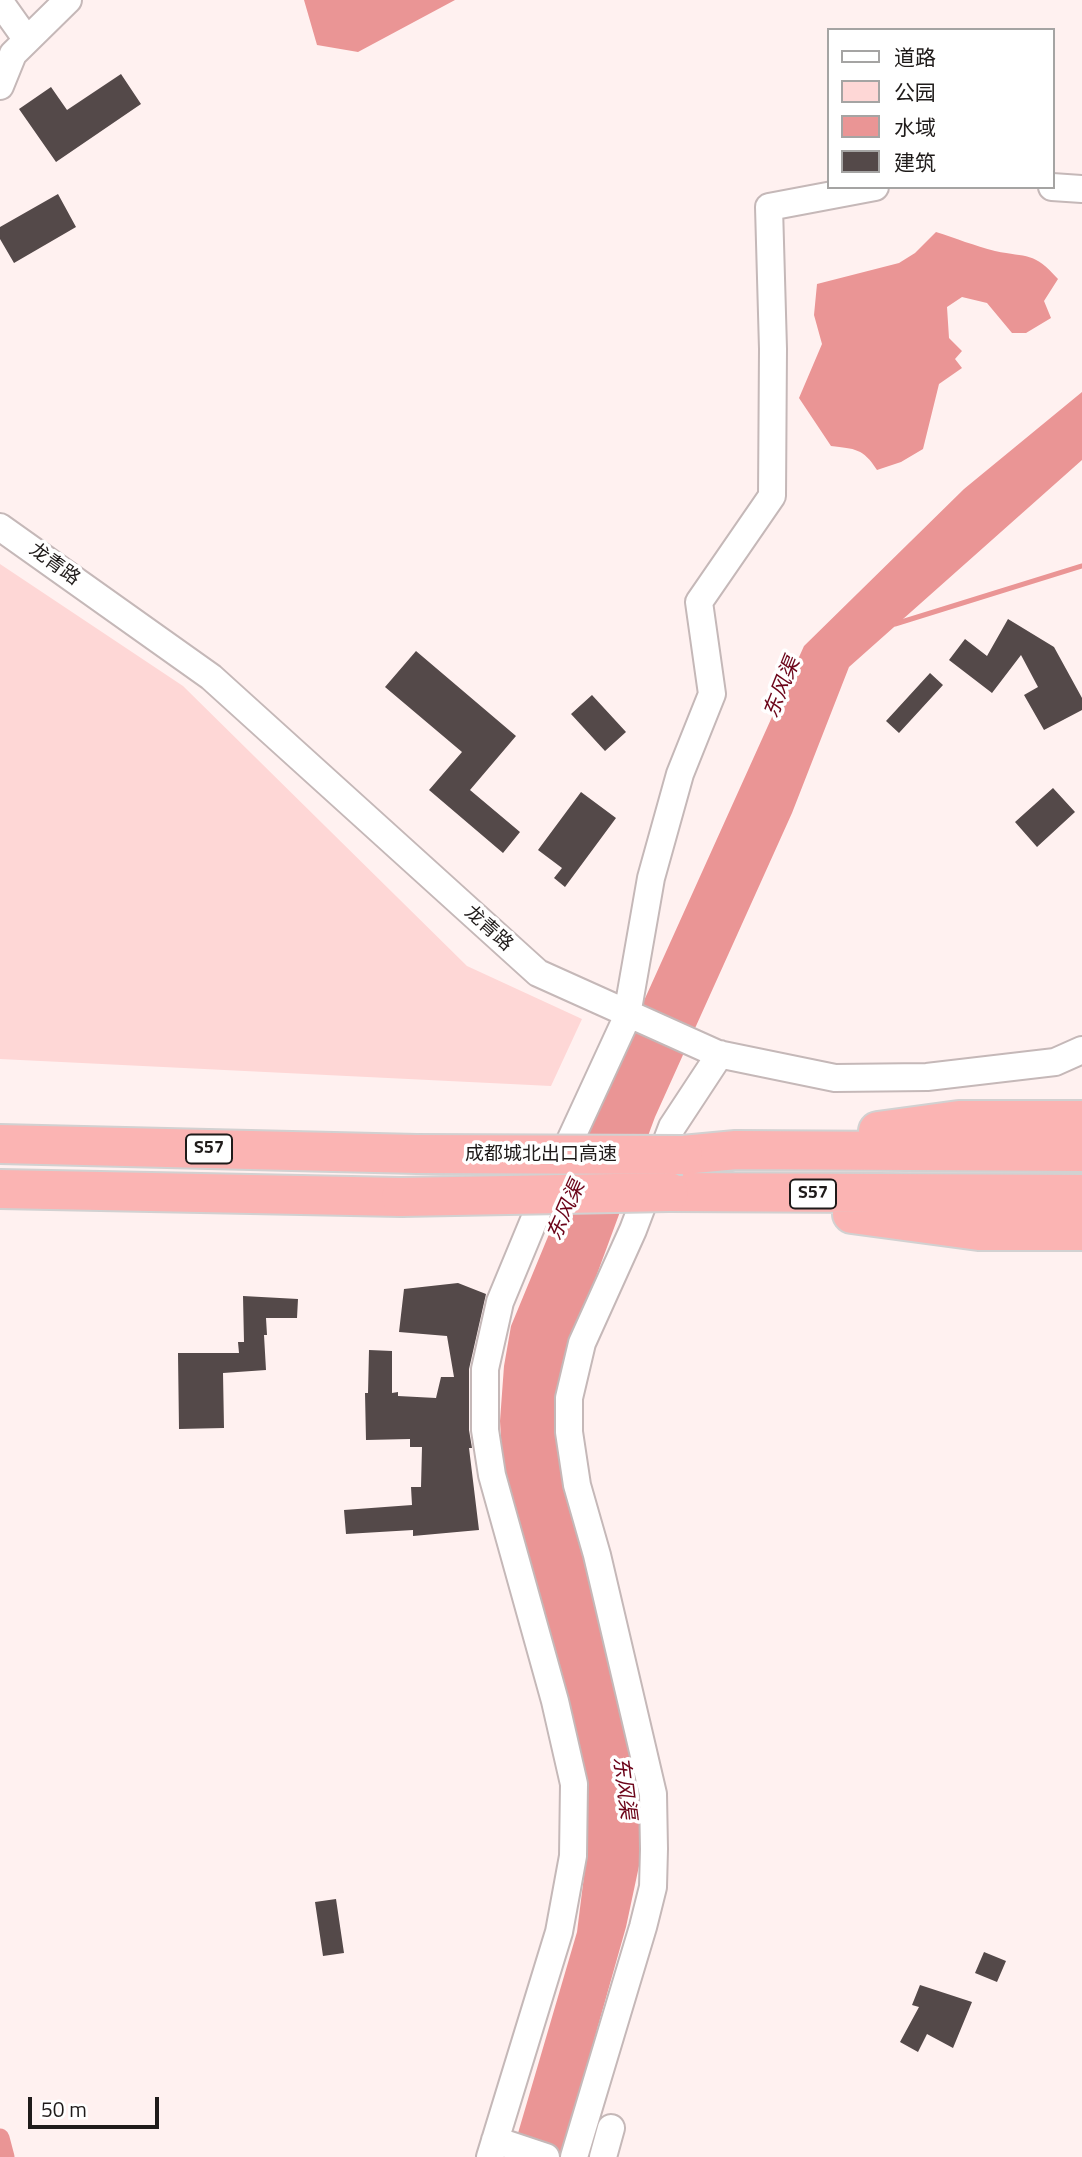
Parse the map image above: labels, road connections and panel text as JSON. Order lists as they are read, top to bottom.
{
  "streets": {
    "highway": ["S57", "成都城北出口高速"],
    "street": ["龙青路"]
  },
  "water": ["东风渠"],
  "legend": [
    "道路",
    "公园",
    "水域",
    "建筑"
  ],
  "scale_bar": "50 m"
}
